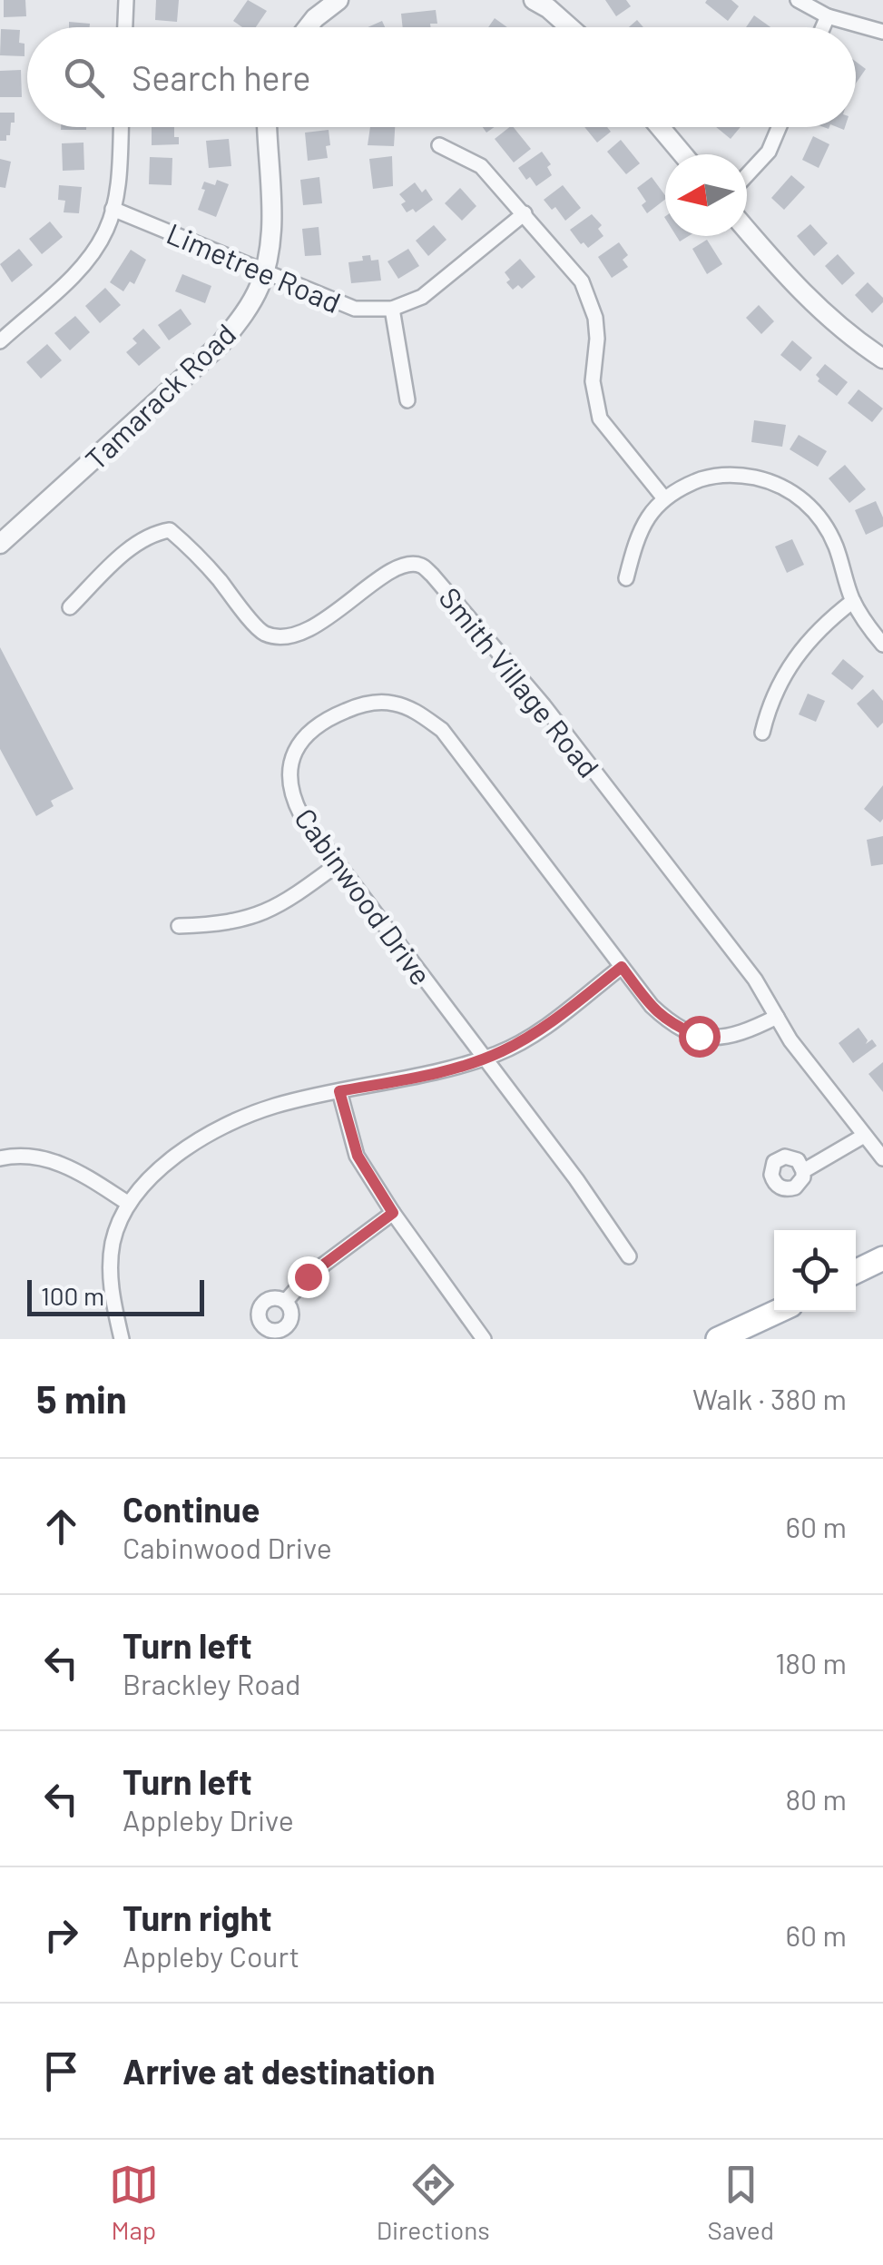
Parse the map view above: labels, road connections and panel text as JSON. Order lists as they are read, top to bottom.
{
  "streets": {
    "street": [
      "Limetree Road",
      "Tamarack Road",
      "Smith Village Road",
      "Cabinwood Drive"
    ]
  },
  "crossings": [
    ["Limetree Road", "Tamarack Road"],
    ["Smith Village Road", "Cabinwood Drive"]
  ],
  "scale_bar": "100 m",
  "north": "left",
  "page": {
    "search": "Search here",
    "scale": "100 m",
    "heading": ["5 min", "Walk · 380 m"],
    "list": [
      ["Continue", "Cabinwood Drive", "60 m"],
      ["Turn left", "Brackley Road", "180 m"],
      ["Turn left", "Appleby Drive", "80 m"],
      ["Turn right", "Appleby Court", "60 m"],
      "Arrive at destination"
    ],
    "nav": ["Map", "Directions", "Saved"]
  }
}
